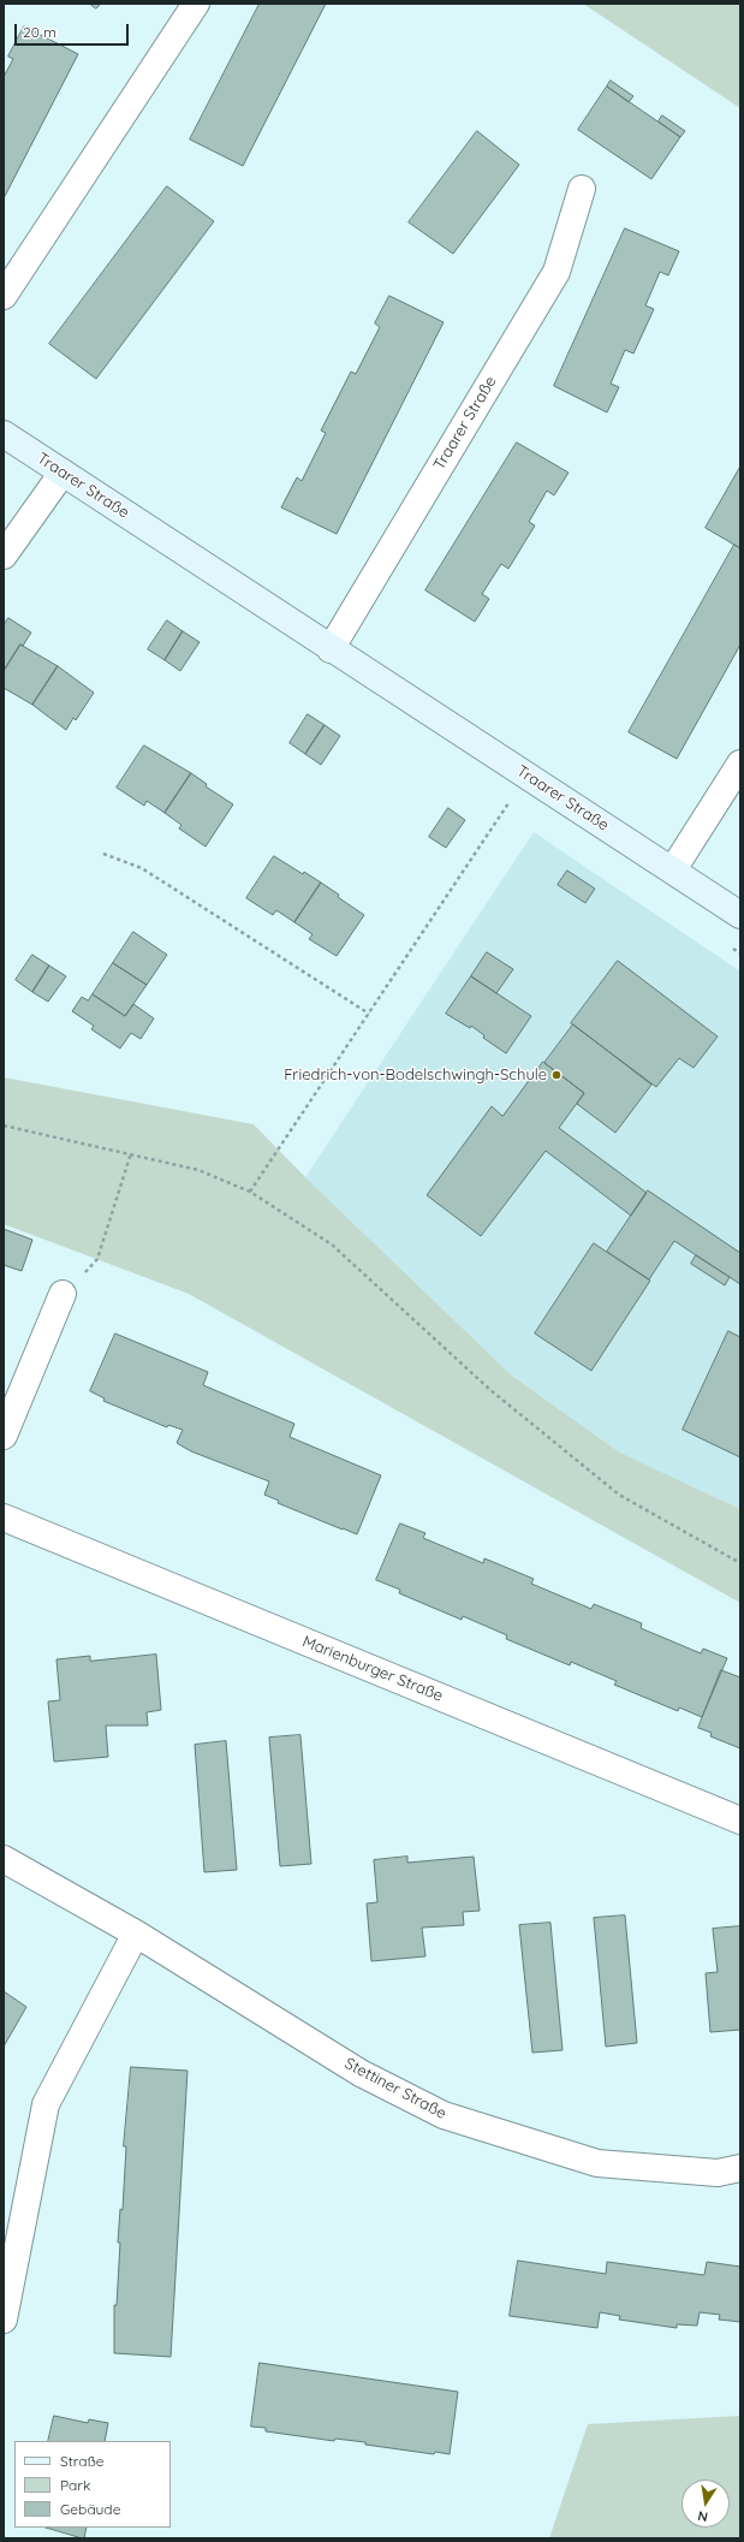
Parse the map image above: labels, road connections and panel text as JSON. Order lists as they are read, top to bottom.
{
  "streets": {
    "street": ["Traarer Straße", "Marienburger Straße", "Stettiner Straße"]
  },
  "places": ["Friedrich-von-Bodelschwingh-Schule"],
  "legend": ["Straße", "Park", "Gebäude"],
  "scale_bar": "20 m",
  "north": "bottom"
}
